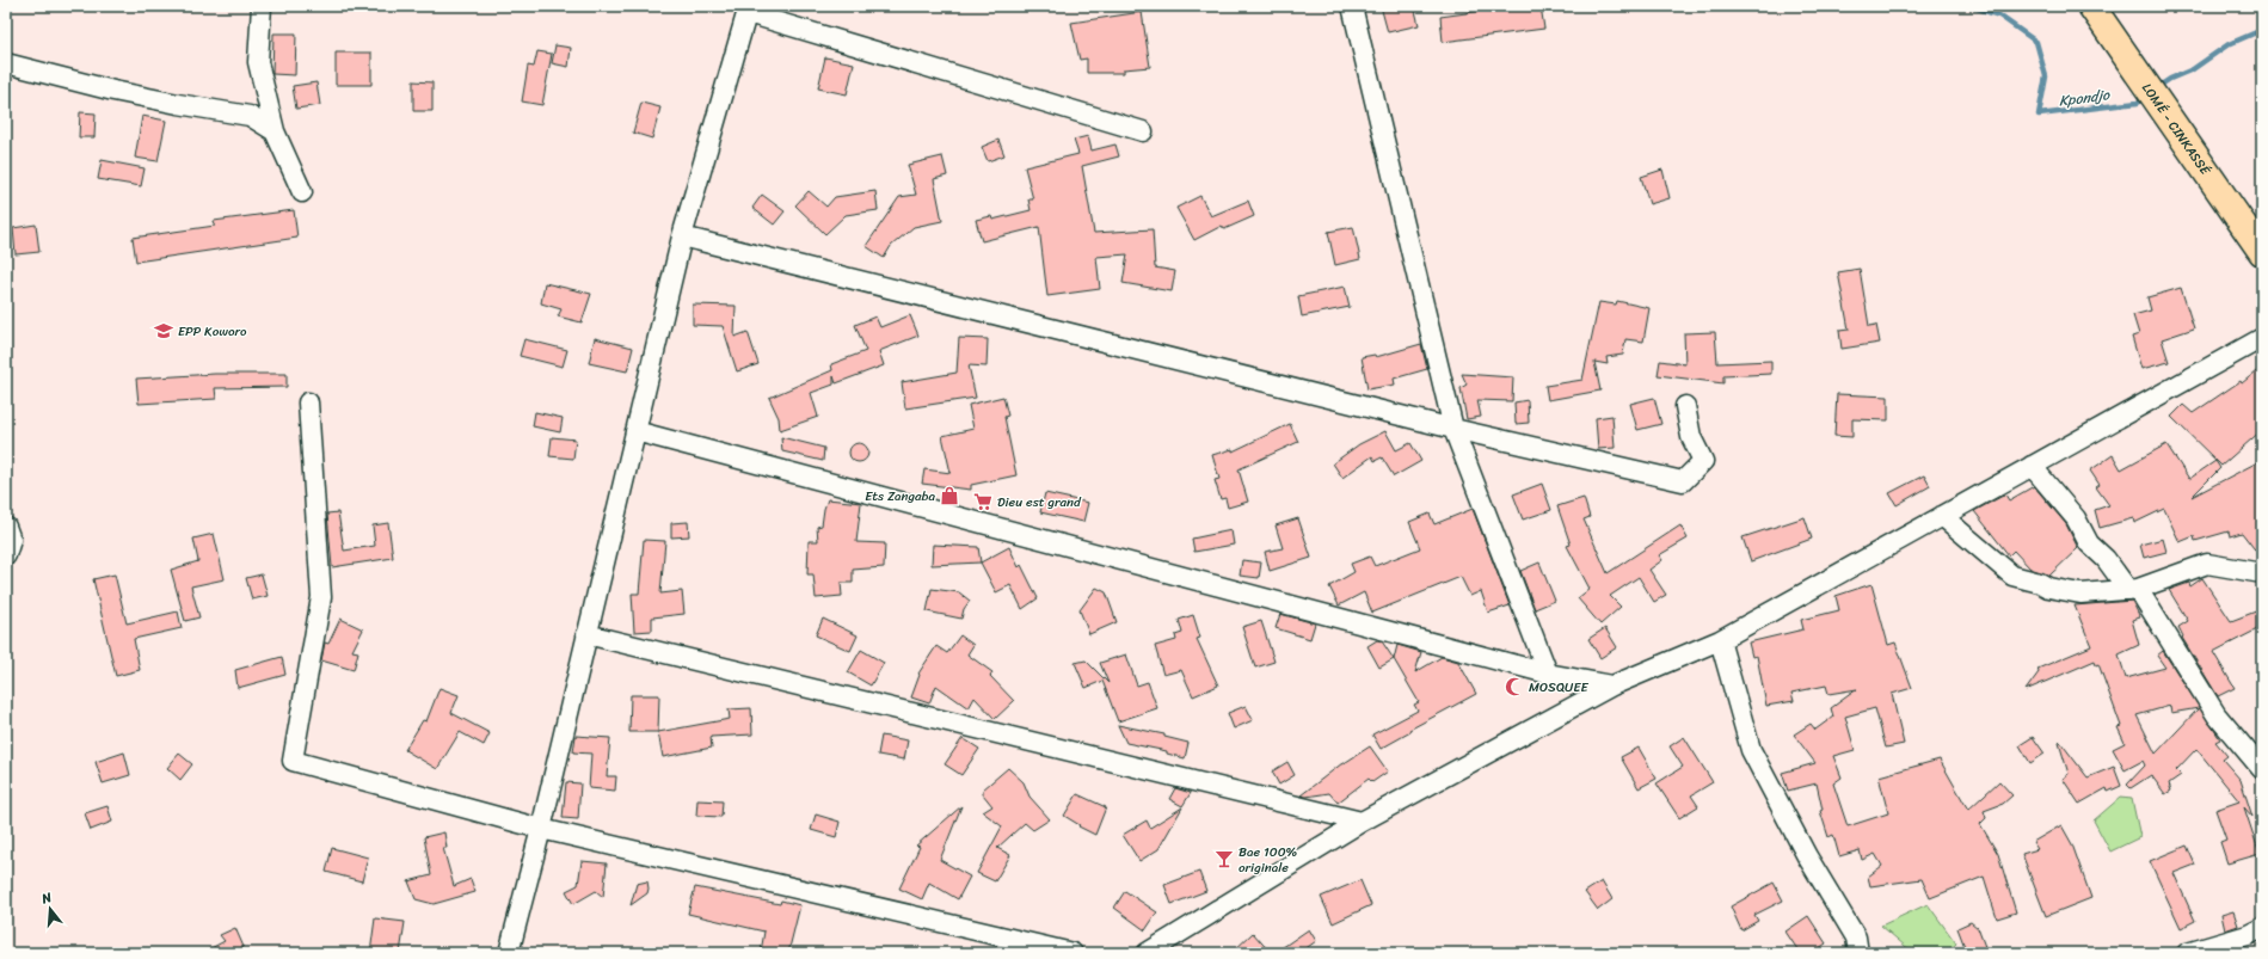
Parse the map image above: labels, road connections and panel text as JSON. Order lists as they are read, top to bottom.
{
  "streets": {
    "highway": ["LOMÉ - CINKASSÉ"]
  },
  "water": ["Kpondjo"],
  "places": {
    "school or university": ["EPP Koworo"],
    "shop": ["Ets Zangaba"],
    "supermarket": ["Dieu est grand"],
    "mosque": ["MOSQUEE"],
    "bar": ["Bae 100% originale"]
  },
  "north": "top"
}
